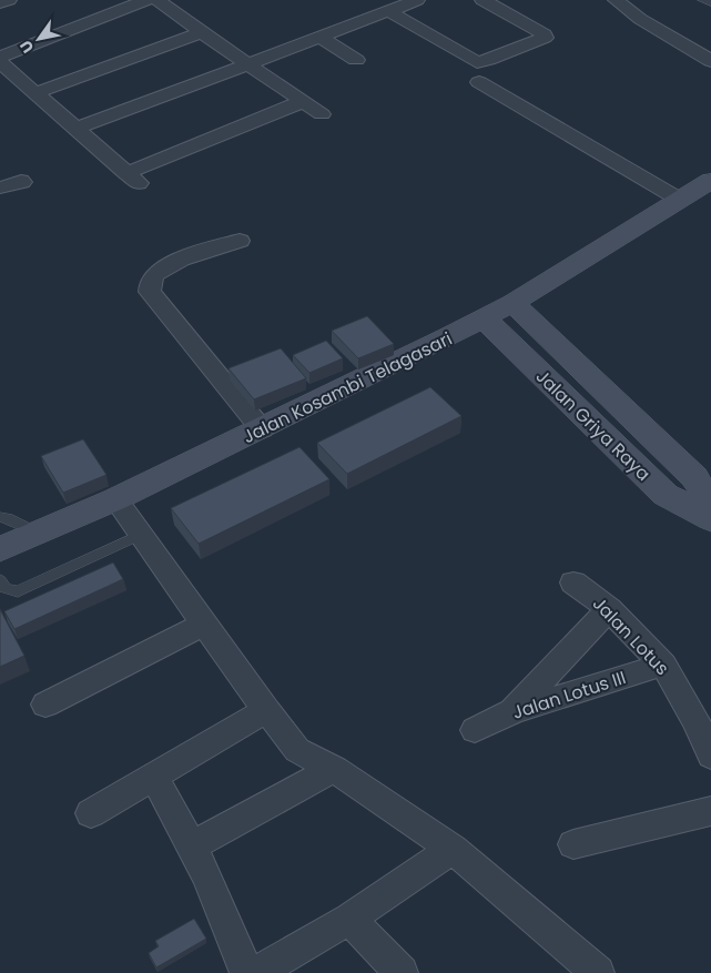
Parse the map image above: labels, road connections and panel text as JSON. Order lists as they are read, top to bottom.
{
  "streets": {
    "main road": ["Jalan Kosambi Telagasari", "Jalan Griya Raya"],
    "street": ["Jalan Lotus", "Jalan Lotus III"]
  },
  "crossings": [
    ["Jalan Kosambi Telagasari", "Jalan Griya Raya"],
    ["Jalan Lotus", "Jalan Lotus III"]
  ],
  "north": "bottom left"
}
